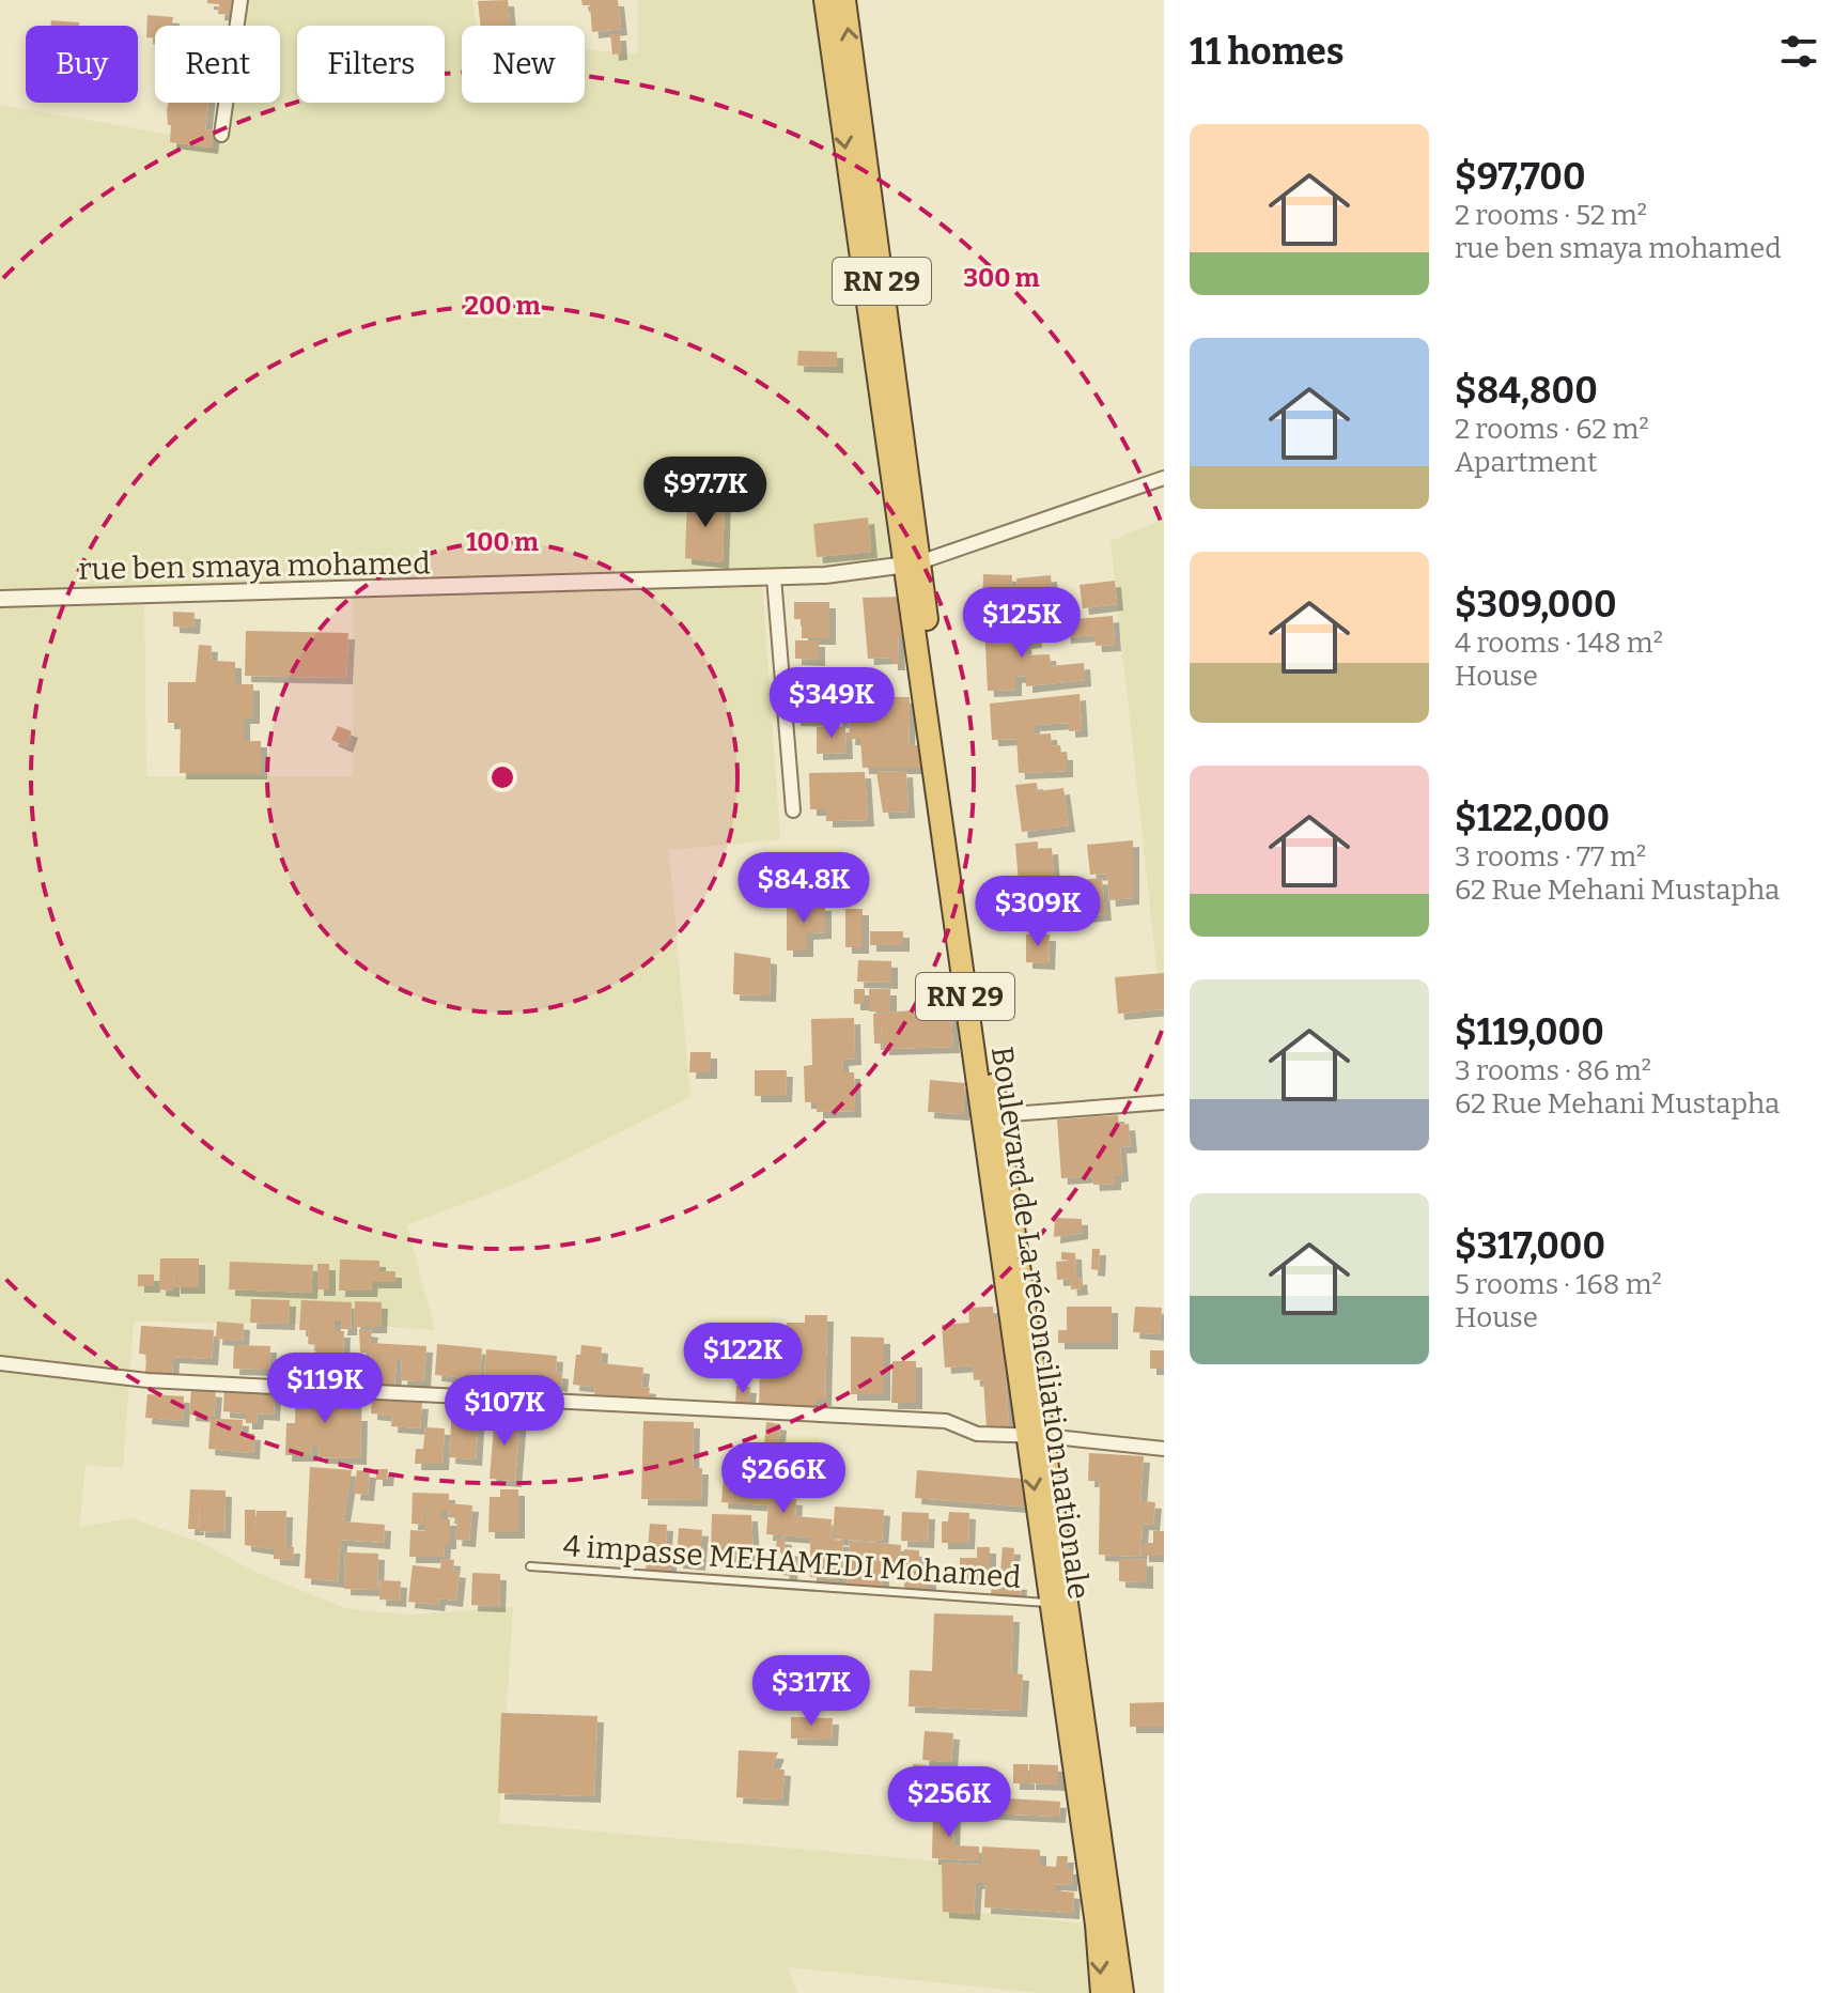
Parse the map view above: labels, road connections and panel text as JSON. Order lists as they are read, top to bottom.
{
  "streets": {
    "highway": ["RN 29", "Boulevard de La réconciliation nationale"],
    "street": ["rue ben smaya mohamed"],
    "lane": ["4 impasse MEHAMEDI Mohamed"]
  },
  "crossings": [
    ["RN 29", "rue ben smaya mohamed"],
    ["RN 29", "Boulevard de La réconciliation nationale"],
    ["rue ben smaya mohamed", "Boulevard de La réconciliation nationale"],
    ["Boulevard de La réconciliation nationale", "4 impasse MEHAMEDI Mohamed"]
  ],
  "page": {
    "heading": "11 homes",
    "chip": [
      "Buy",
      "Rent",
      "Filters",
      "New"
    ],
    "list": [
      {
        "name": "$97,700",
        "note": "2 rooms · 52 m² · rue ben smaya mohamed"
      },
      {
        "name": "$84,800",
        "note": "2 rooms · 62 m² · Apartment"
      },
      {
        "name": "$309,000",
        "note": "4 rooms · 148 m² · House"
      },
      {
        "name": "$122,000",
        "note": "3 rooms · 77 m² · 62 Rue Mehani Mustapha"
      },
      {
        "name": "$119,000",
        "note": "3 rooms · 86 m² · 62 Rue Mehani Mustapha"
      },
      {
        "name": "$317,000",
        "note": "5 rooms · 168 m² · House"
      }
    ],
    "price": [
      "$97.7K",
      "$125K",
      "$349K",
      "$84.8K",
      "$309K",
      "$122K",
      "$119K",
      "$107K",
      "$266K",
      "$317K",
      "$256K"
    ]
  },
  "rings": ["300 m", "200 m", "100 m"]
}
